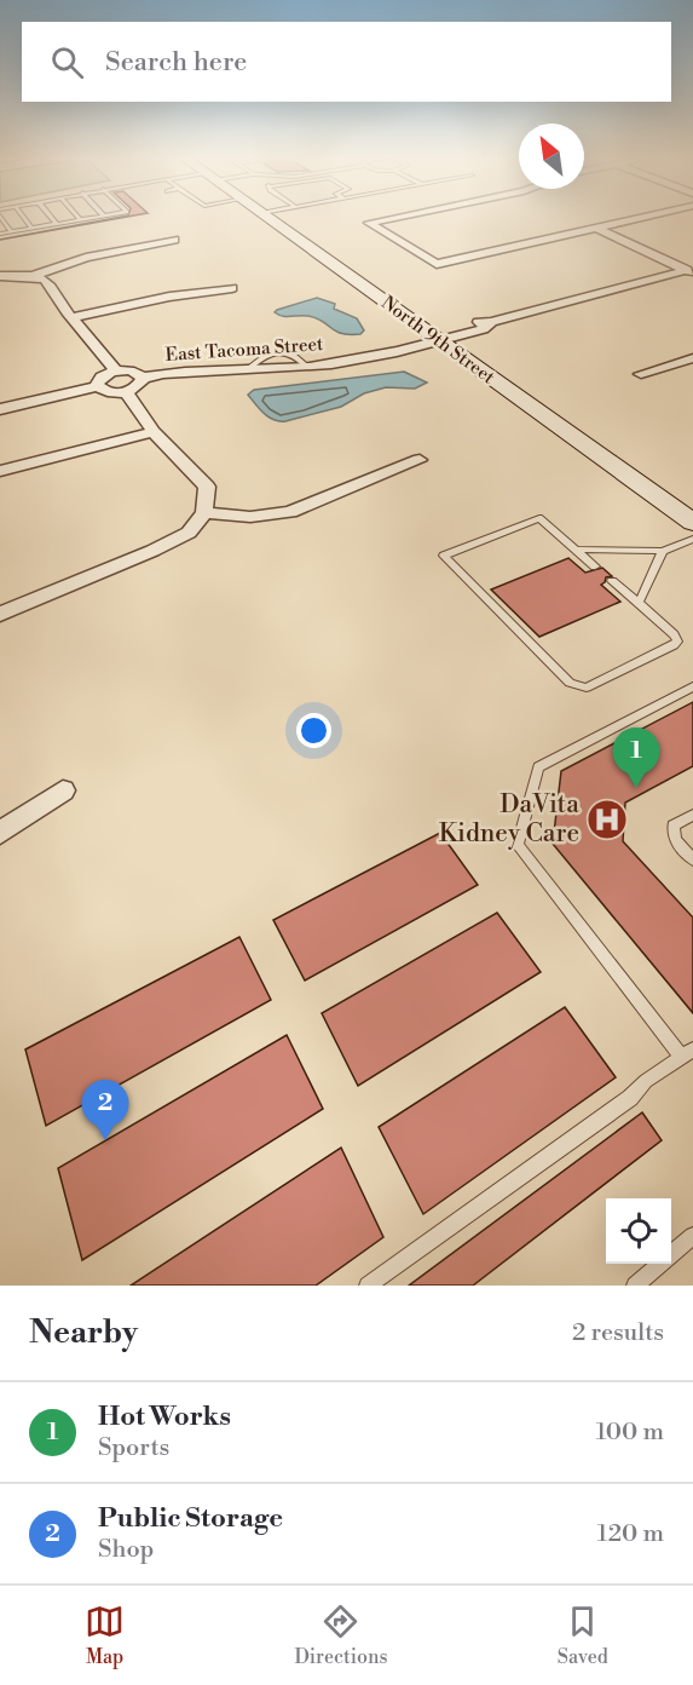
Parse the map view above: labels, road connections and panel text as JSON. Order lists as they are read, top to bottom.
{
  "streets": {
    "main road": ["North 9th Street"],
    "street": ["East Tacoma Street"]
  },
  "crossings": [
    ["North 9th Street", "East Tacoma Street"]
  ],
  "places": {
    "hospital": ["DaVita Kidney Care"]
  },
  "north": "top left",
  "page": {
    "search": "Search here",
    "pins": ["1", "2"],
    "heading": ["Nearby", "2 results"],
    "list": [
      {
        "mark": "1",
        "name": "Hot Works",
        "note": "Sports",
        "value": "100 m"
      },
      {
        "mark": "2",
        "name": "Public Storage",
        "note": "Shop",
        "value": "120 m"
      }
    ],
    "nav": ["Map", "Directions", "Saved"]
  }
}
